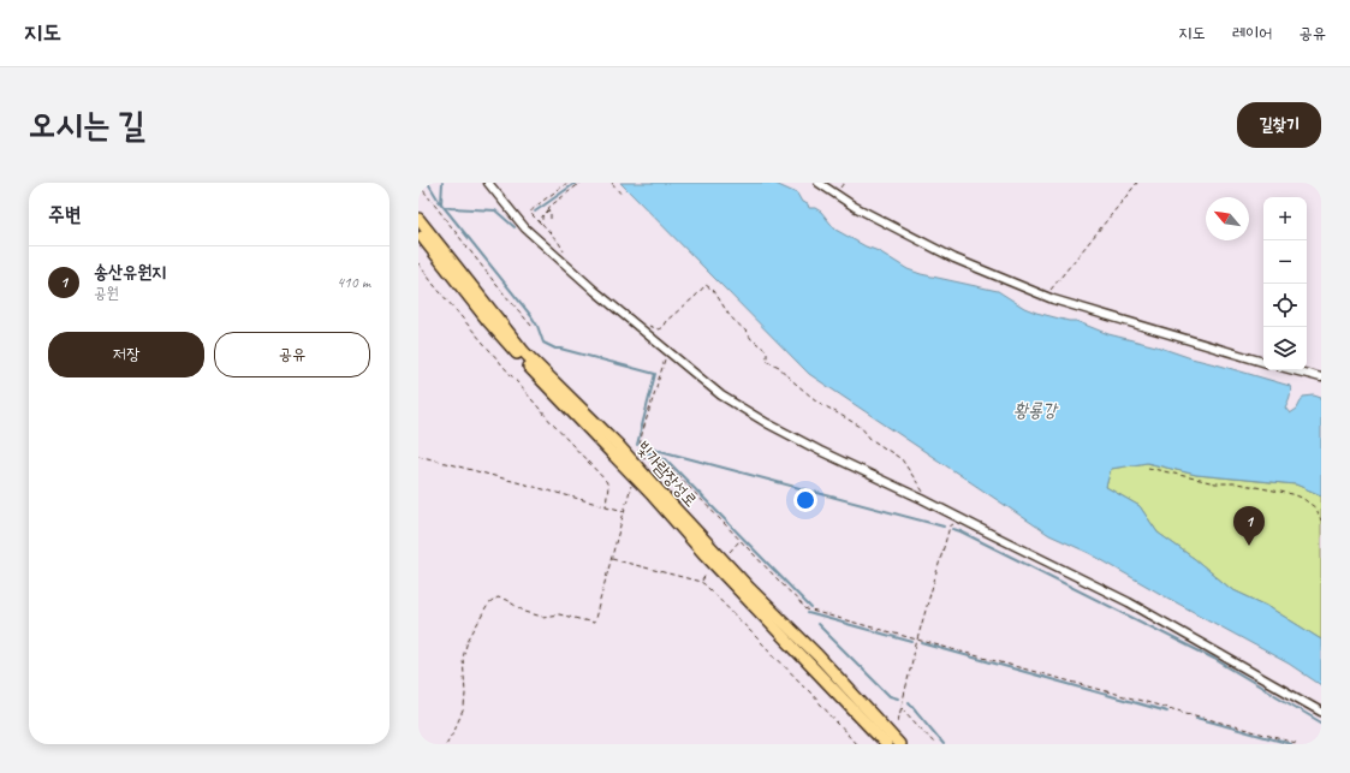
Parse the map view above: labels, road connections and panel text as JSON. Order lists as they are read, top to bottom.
{
  "streets": {
    "highway": ["빛가람장성로"]
  },
  "water": ["황룡강"],
  "north": "top left",
  "page": {
    "header": "지도",
    "nav": ["지도", "레이어", "공유"],
    "buttons": [
      "길찾기",
      ["저장", "공유"]
    ],
    "title": "오시는 길",
    "heading": "주변",
    "map_buttons": ["+", "−"],
    "list": [
      {
        "mark": "1",
        "name": "송산유원지",
        "note": "공원",
        "value": "410 m"
      }
    ],
    "pins": "1"
  }
}
